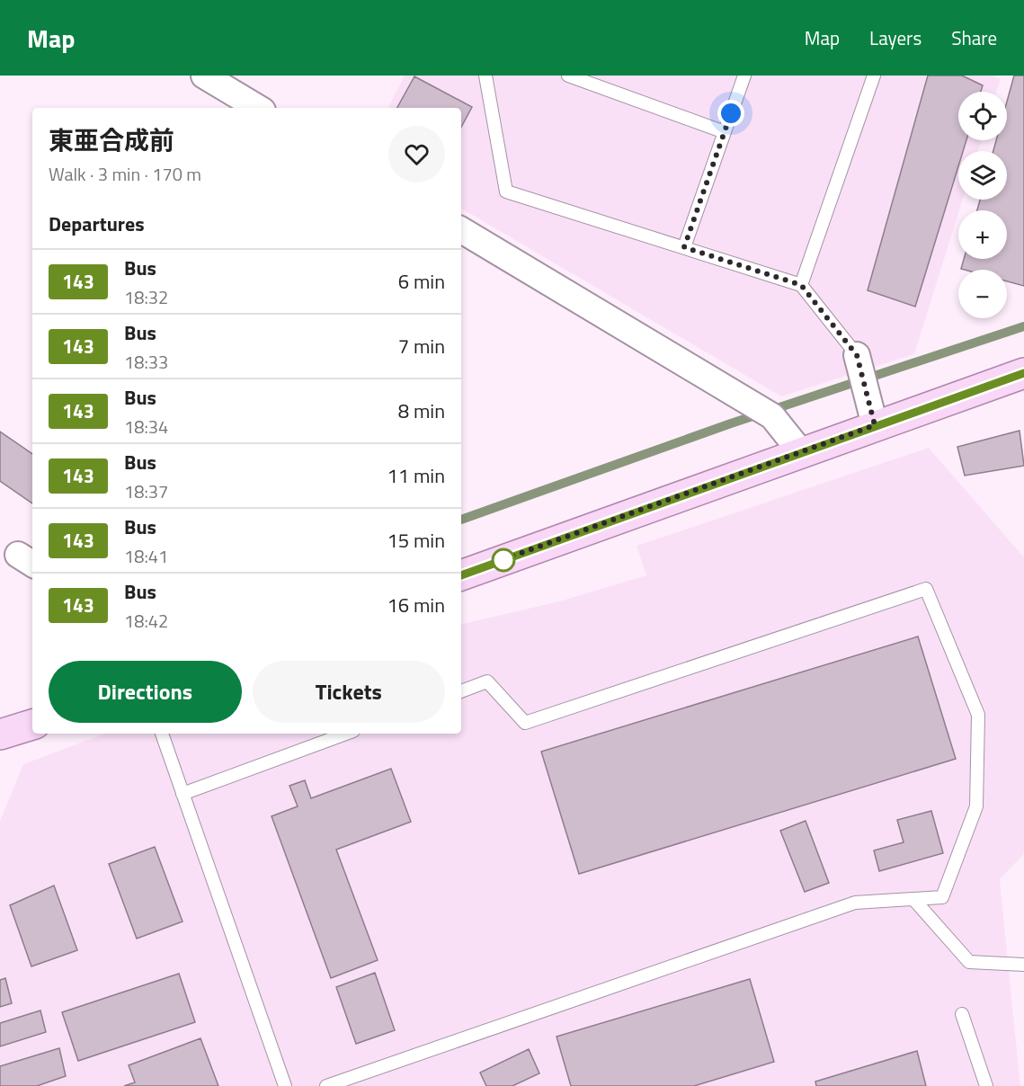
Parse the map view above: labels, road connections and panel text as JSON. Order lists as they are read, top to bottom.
{
  "lines": ["bus line 143"],
  "page": {
    "header": "Map",
    "nav": ["Map", "Layers", "Share"],
    "map_buttons": ["+", "−"],
    "heading": [
      ["東亜合成前", "Walk · 3 min · 170 m"],
      "Departures"
    ],
    "list": [
      {
        "mark": "143",
        "name": "Bus",
        "note": "18:32",
        "value": "6 min"
      },
      {
        "mark": "143",
        "name": "Bus",
        "note": "18:33",
        "value": "7 min"
      },
      {
        "mark": "143",
        "name": "Bus",
        "note": "18:34",
        "value": "8 min"
      },
      {
        "mark": "143",
        "name": "Bus",
        "note": "18:37",
        "value": "11 min"
      },
      {
        "mark": "143",
        "name": "Bus",
        "note": "18:41",
        "value": "15 min"
      },
      {
        "mark": "143",
        "name": "Bus",
        "note": "18:42",
        "value": "16 min"
      }
    ],
    "buttons": ["Directions", "Tickets"]
  }
}
